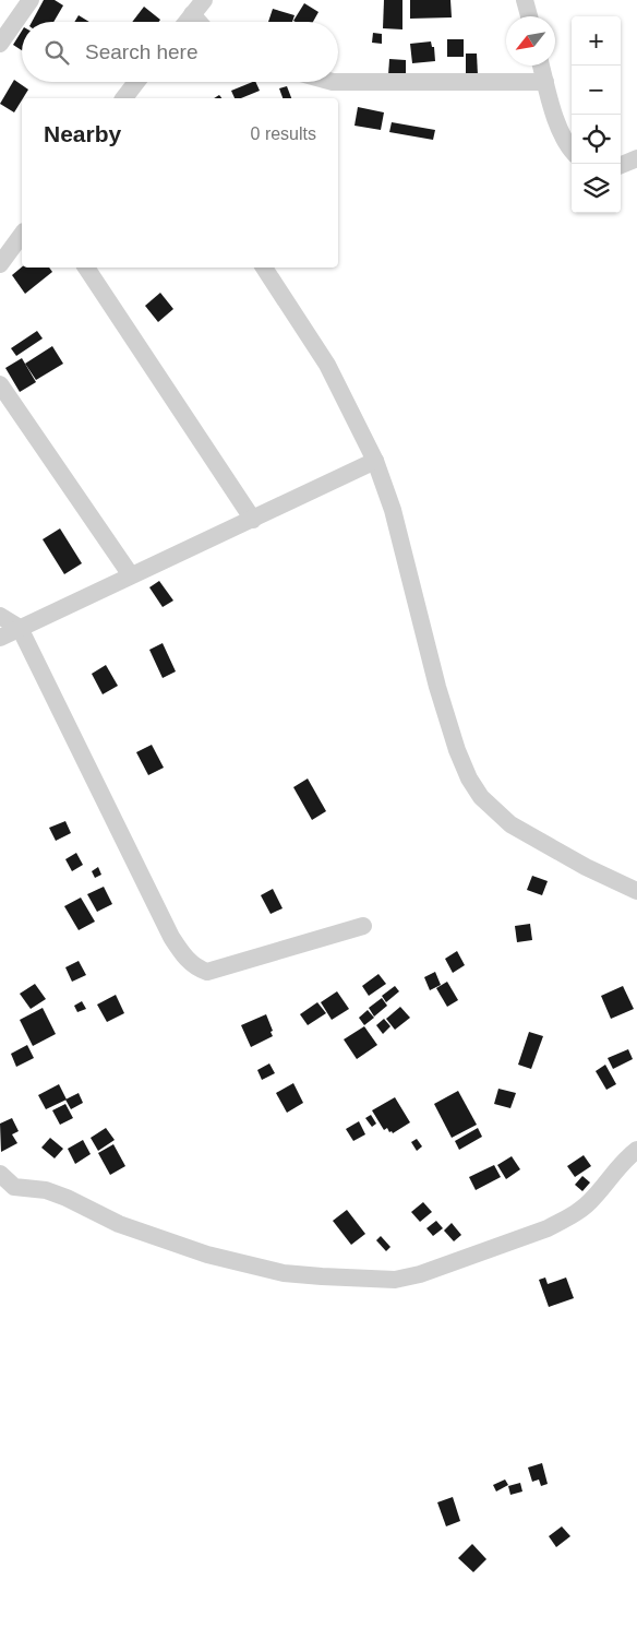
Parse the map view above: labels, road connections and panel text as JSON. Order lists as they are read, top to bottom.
{
  "north": "bottom left",
  "page": {
    "map_buttons": ["+", "−"],
    "search": "Search here",
    "heading": ["Nearby", "0 results"]
  }
}
